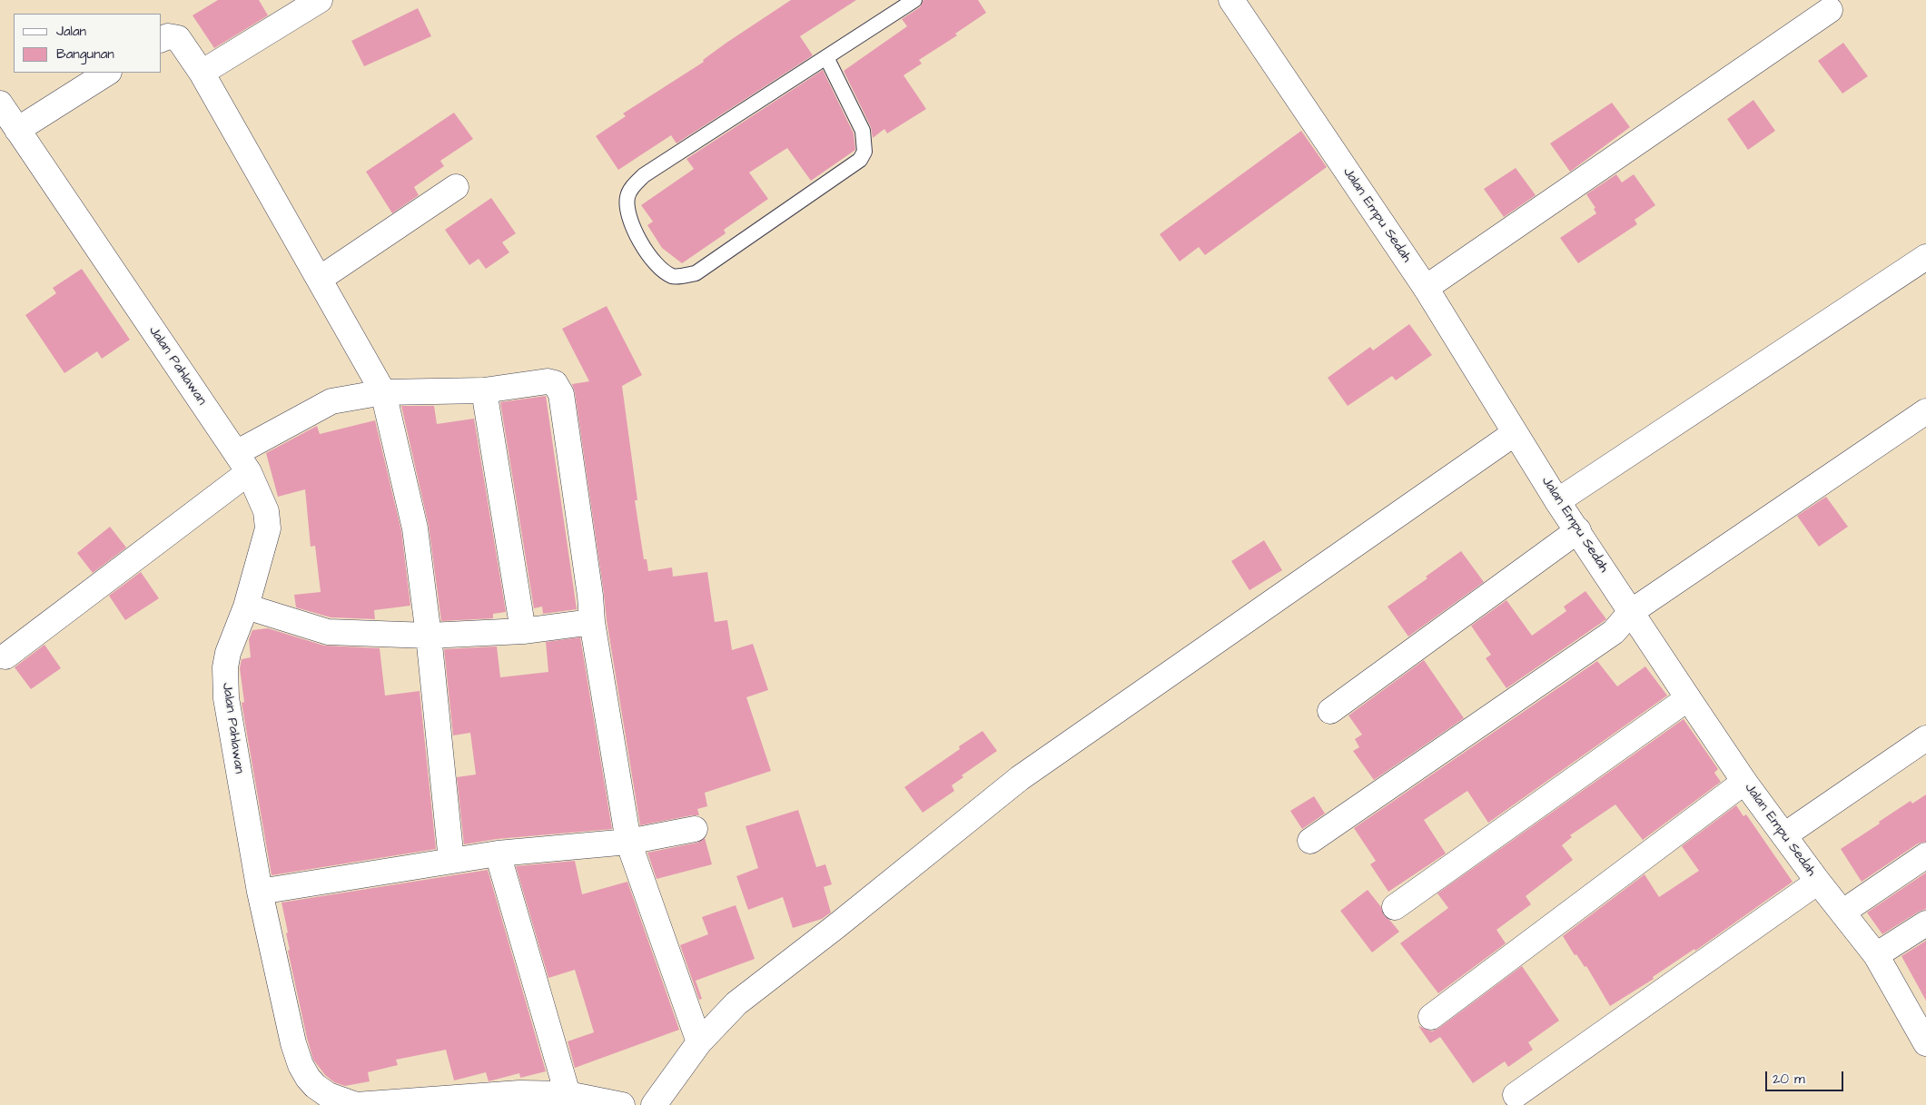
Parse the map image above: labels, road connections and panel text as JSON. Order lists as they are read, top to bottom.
{
  "streets": {
    "street": ["Jalan Empu Sedah", "Jalan Pahlawan"]
  },
  "legend": ["Jalan", "Bangunan"],
  "scale_bar": "20 m"
}
